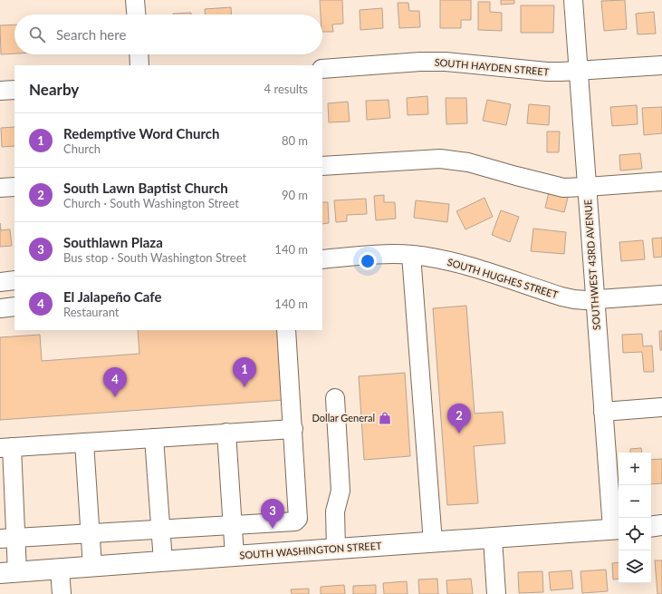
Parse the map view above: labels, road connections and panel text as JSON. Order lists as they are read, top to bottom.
{
  "streets": {
    "main road": ["SOUTH WASHINGTON STREET"],
    "street": ["SOUTH HAYDEN STREET", "SOUTHWEST 43RD AVENUE", "SOUTH HUGHES STREET"]
  },
  "crossings": [
    ["SOUTH HAYDEN STREET", "SOUTHWEST 43RD AVENUE"],
    ["SOUTHWEST 43RD AVENUE", "SOUTH HUGHES STREET"],
    ["SOUTHWEST 43RD AVENUE", "SOUTH WASHINGTON STREET"]
  ],
  "places": {
    "shop": ["Dollar General"]
  },
  "page": {
    "search": "Search here",
    "heading": ["Nearby", "4 results"],
    "list": [
      {
        "mark": "1",
        "name": "Redemptive Word Church",
        "note": "Church",
        "value": "80 m"
      },
      {
        "mark": "2",
        "name": "South Lawn Baptist Church",
        "note": "Church · South Washington Street",
        "value": "90 m"
      },
      {
        "mark": "3",
        "name": "Southlawn Plaza",
        "note": "Bus stop · South Washington Street",
        "value": "140 m"
      },
      {
        "mark": "4",
        "name": "El Jalapeño Cafe",
        "note": "Restaurant",
        "value": "140 m"
      }
    ],
    "pins": [
      "1",
      "4",
      "2",
      "3"
    ],
    "map_buttons": ["+", "−"]
  }
}
